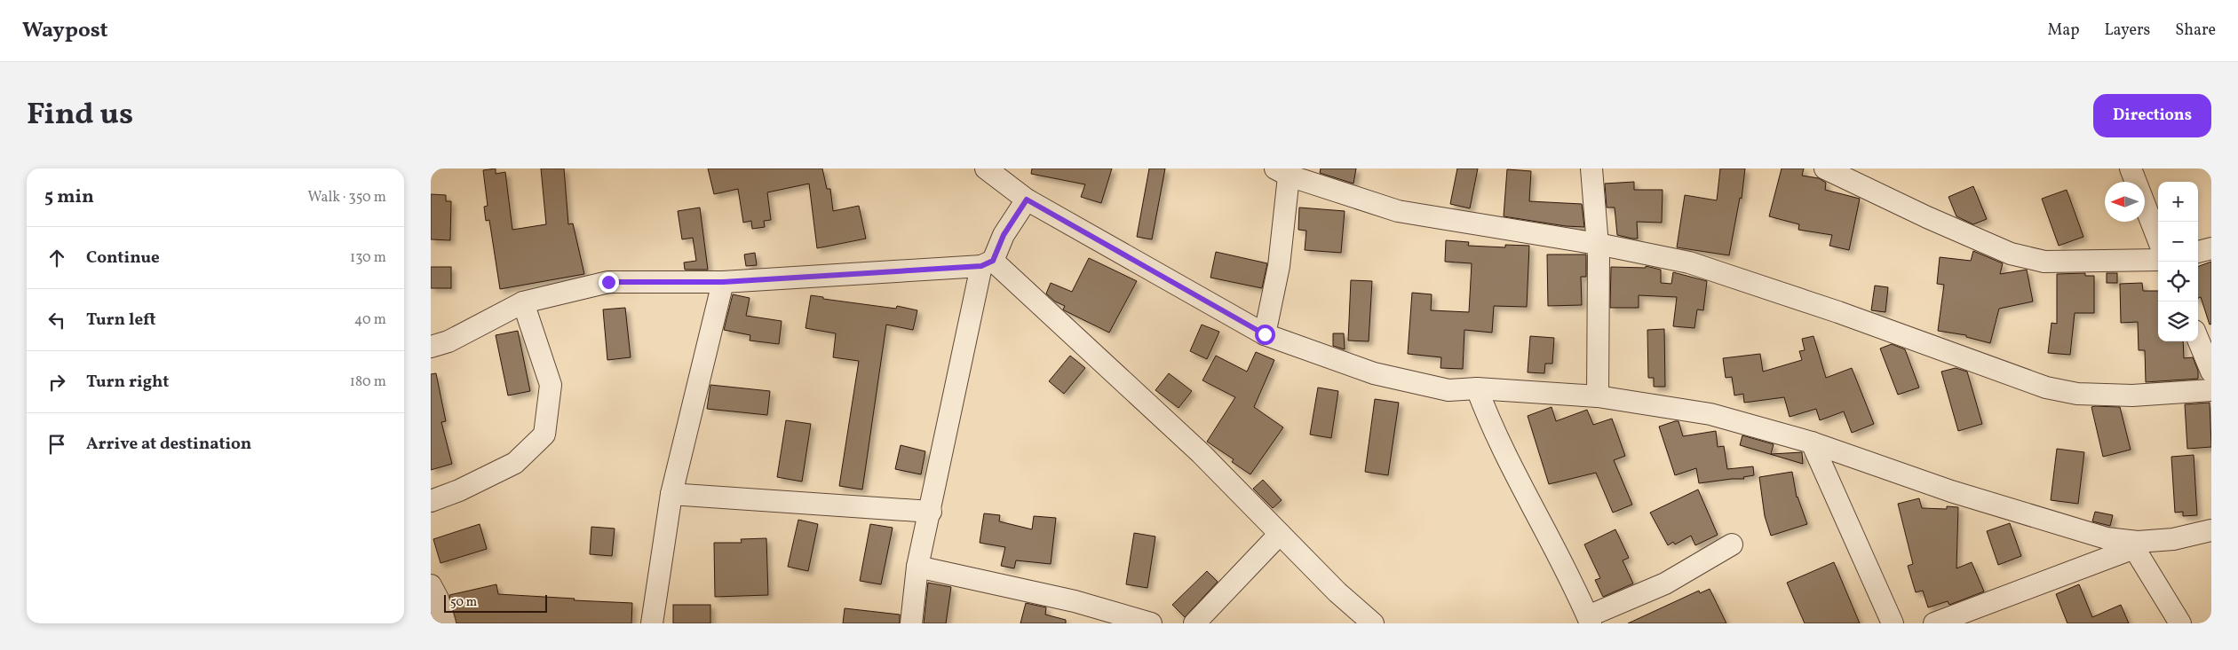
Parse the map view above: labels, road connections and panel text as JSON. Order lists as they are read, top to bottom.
{
  "scale_bar": "50 m",
  "north": "left",
  "page": {
    "header": "Waypost",
    "nav": ["Map", "Layers", "Share"],
    "title": "Find us",
    "buttons": "Directions",
    "heading": ["5 min", "Walk · 350 m"],
    "map_buttons": ["+", "−"],
    "list": [
      ["Continue", "130 m"],
      ["Turn left", "40 m"],
      ["Turn right", "180 m"],
      "Arrive at destination"
    ],
    "scale": "50 m"
  }
}
